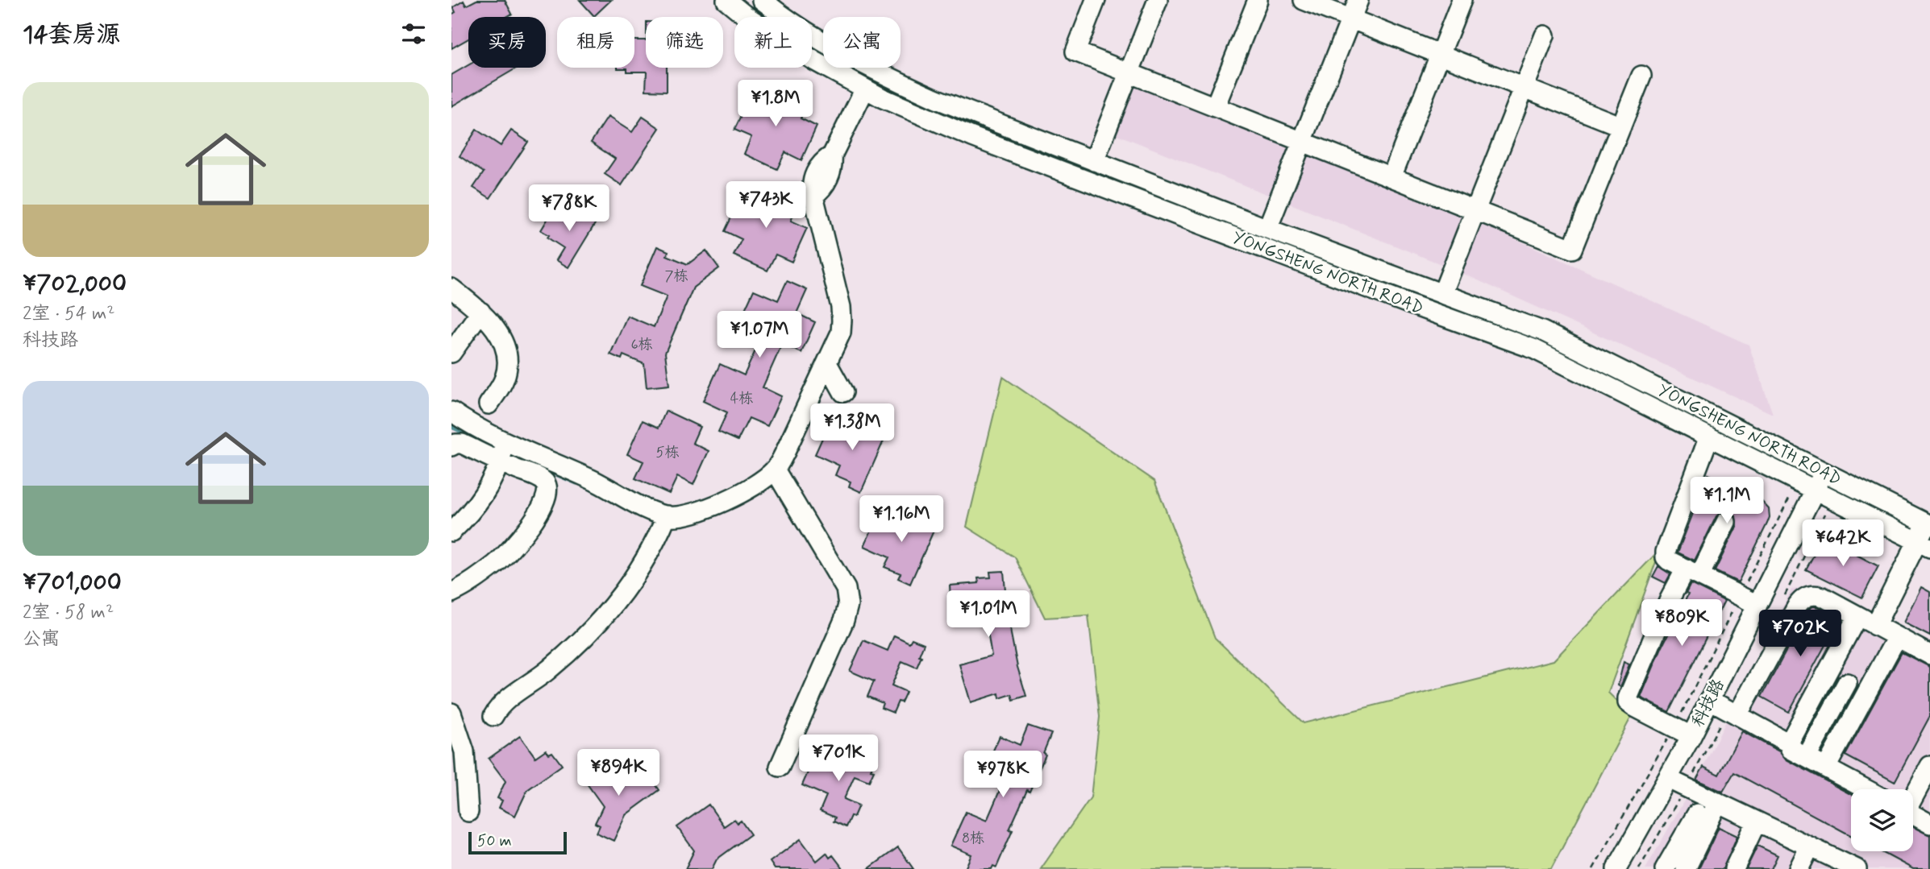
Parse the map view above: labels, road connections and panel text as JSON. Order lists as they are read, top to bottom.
{
  "streets": {
    "street": ["YONGSHENG NORTH ROAD", "科技路"]
  },
  "crossings": [
    ["YONGSHENG NORTH ROAD", "科技路"]
  ],
  "house_numbers": [
    "7栋",
    "6栋",
    "4栋",
    "5栋",
    "8栋"
  ],
  "scale_bar": "50 m",
  "page": {
    "heading": "14套房源",
    "chip": [
      "买房",
      "租房",
      "筛选",
      "新上",
      "公寓"
    ],
    "list": [
      {
        "name": "¥702,000",
        "note": "2室 · 54 m² · 科技路"
      },
      {
        "name": "¥701,000",
        "note": "2室 · 58 m² · 公寓"
      }
    ],
    "price": [
      "¥1.8M",
      "¥743K",
      "¥788K",
      "¥1.07M",
      "¥1.38M",
      "¥1.1M",
      "¥1.16M",
      "¥642K",
      "¥1.01M",
      "¥809K",
      "¥702K",
      "¥701K",
      "¥894K",
      "¥978K"
    ],
    "scale": "50 m"
  }
}
